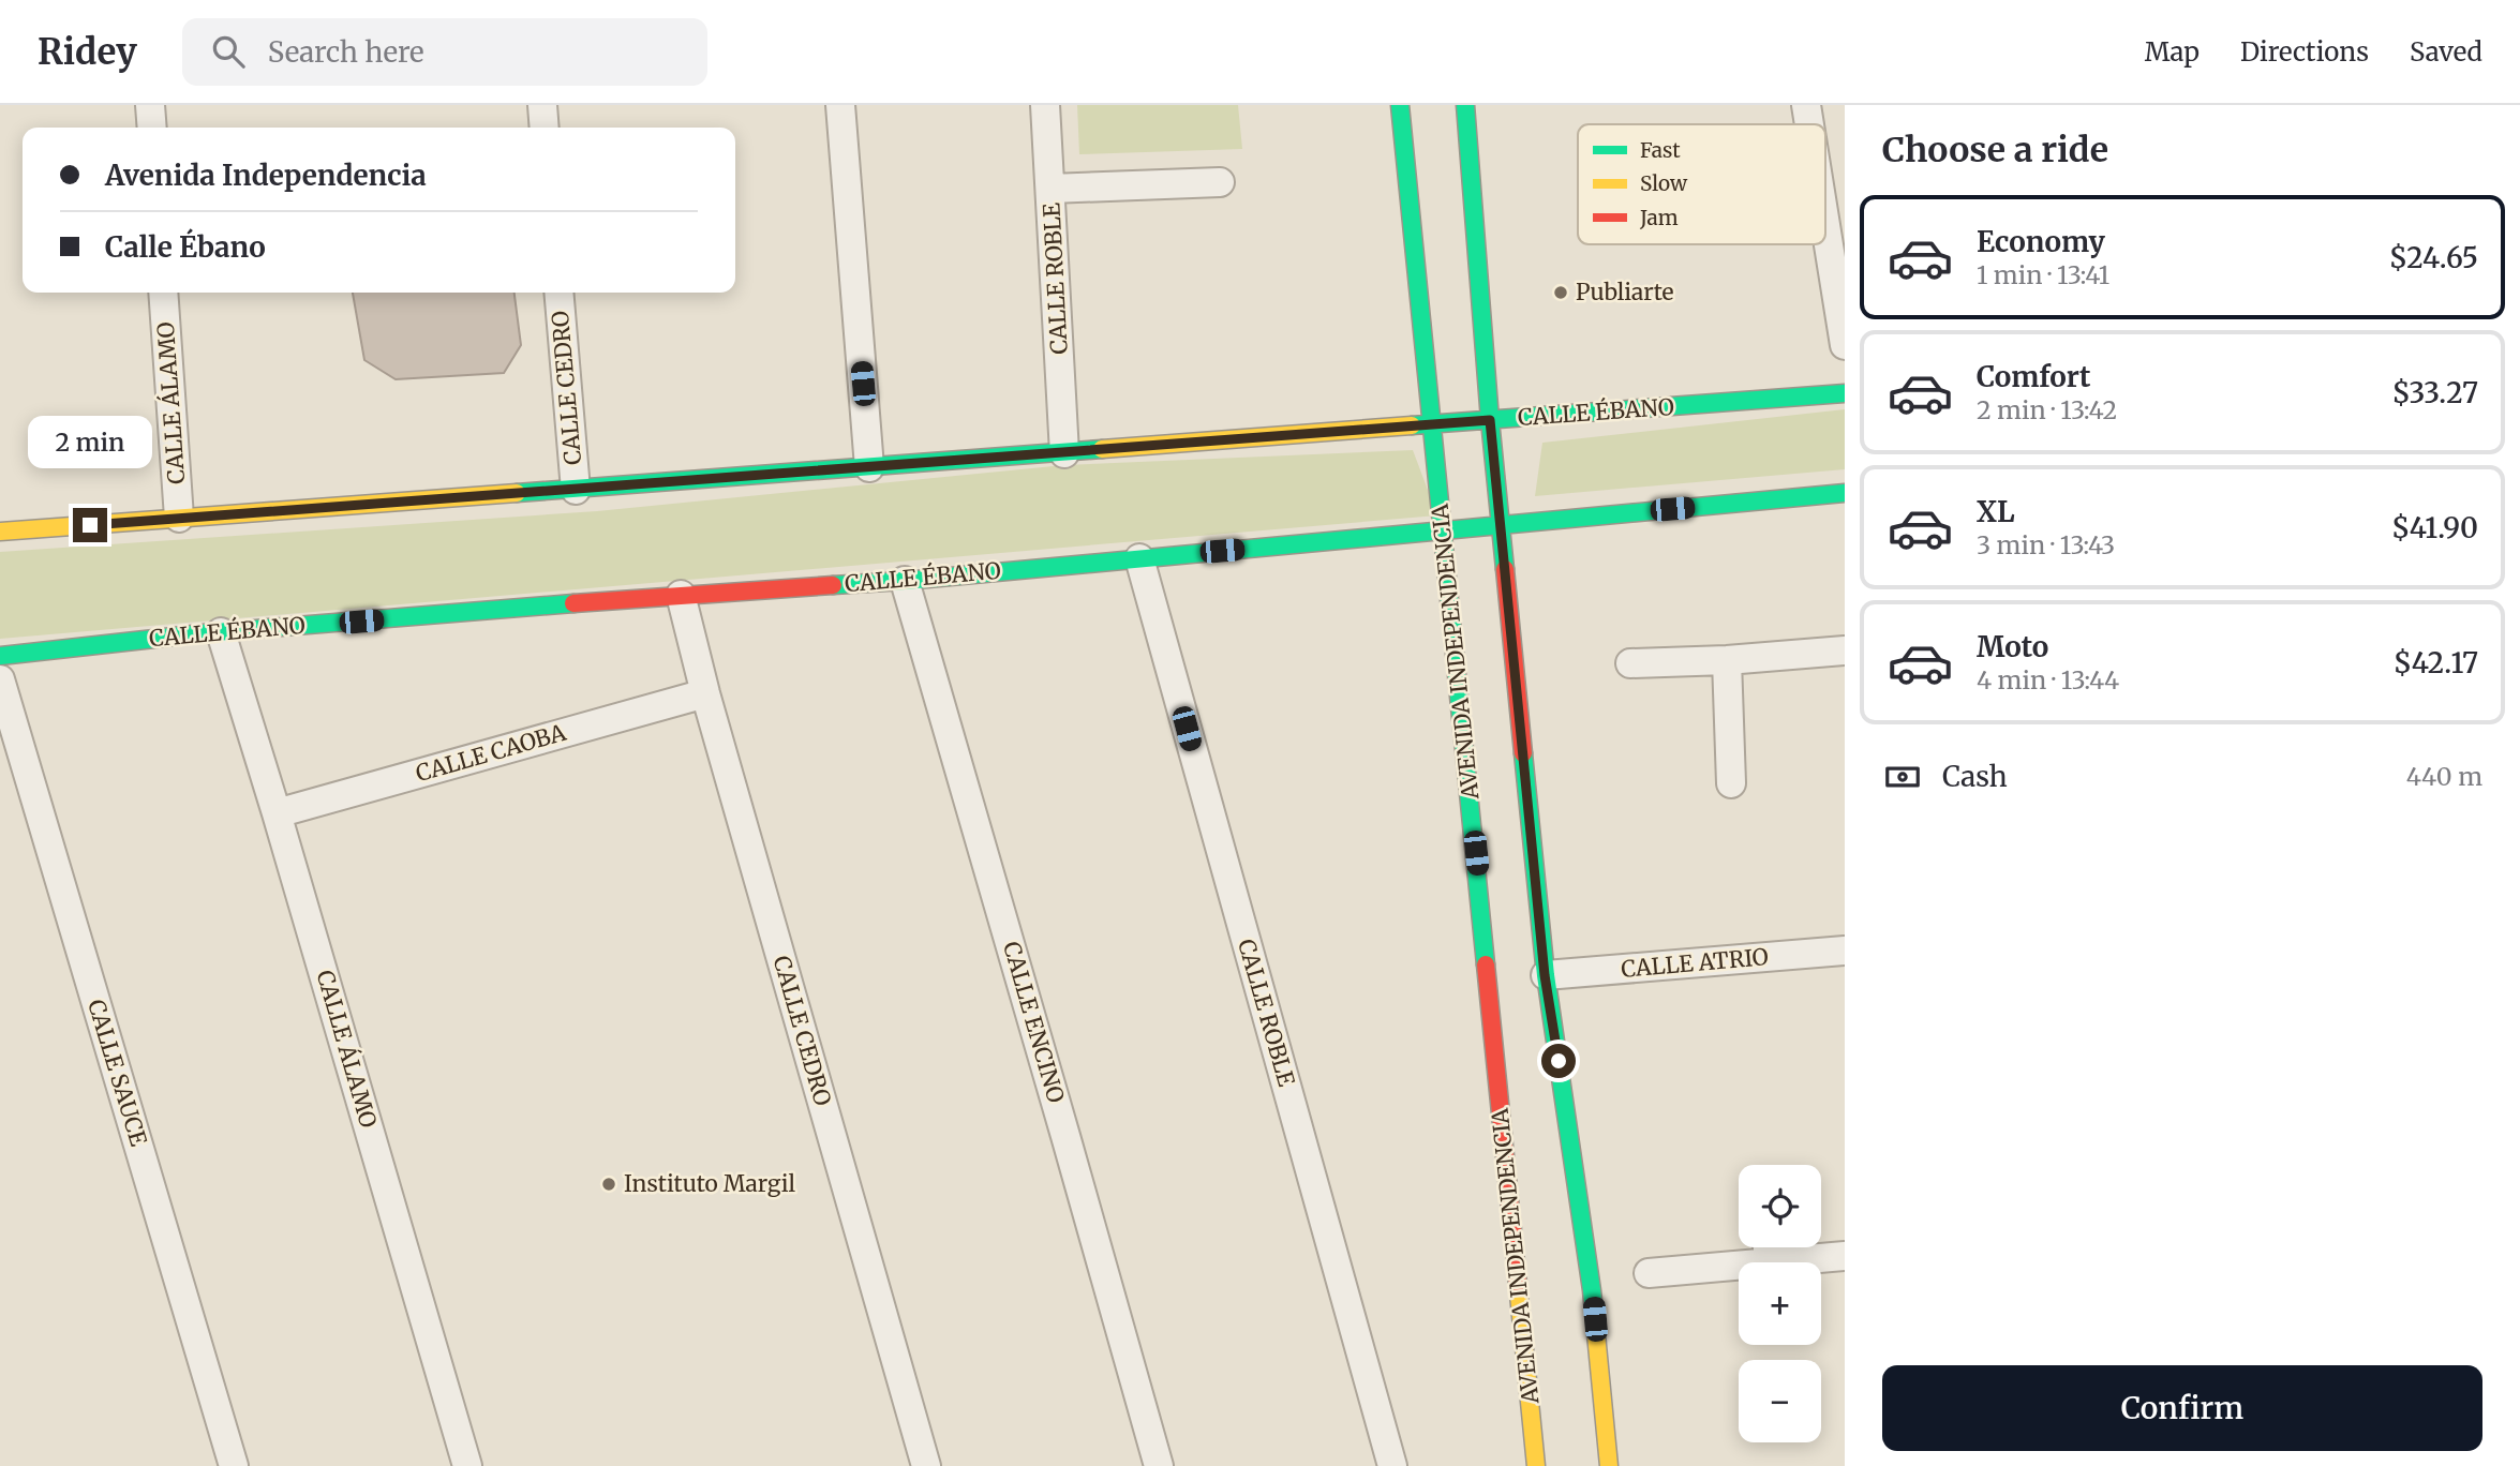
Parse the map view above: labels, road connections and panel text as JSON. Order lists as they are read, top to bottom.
{
  "streets": {
    "street": [
      "CALLE ROBLE",
      "CALLE CEDRO",
      "CALLE ÁLAMO",
      "CALLE ÉBANO",
      "AVENIDA INDEPENDENCIA",
      "CALLE CAOBA",
      "CALLE ATRIO",
      "CALLE ENCINO",
      "CALLE SAUCE"
    ]
  },
  "crossings": [
    ["CALLE ROBLE", "CALLE ÉBANO"],
    ["CALLE CEDRO", "CALLE ÉBANO"],
    ["CALLE CEDRO", "CALLE CAOBA"],
    ["CALLE ÁLAMO", "CALLE ÉBANO"],
    ["CALLE ÁLAMO", "CALLE CAOBA"],
    ["CALLE ÉBANO", "AVENIDA INDEPENDENCIA"],
    ["CALLE ÉBANO", "CALLE ENCINO"]
  ],
  "places": ["Publiarte", "Instituto Margil"],
  "legend": ["Fast", "Slow", "Jam"],
  "page": {
    "header": "Ridey",
    "search": "Search here",
    "nav": ["Map", "Directions", "Saved"],
    "heading": "Choose a ride",
    "banner": ["Avenida Independencia", "Calle Ébano"],
    "list": [
      {
        "name": "Economy",
        "note": "1 min · 13:41",
        "value": "$24.65"
      },
      {
        "name": "Comfort",
        "note": "2 min · 13:42",
        "value": "$33.27"
      },
      {
        "name": "XL",
        "note": "3 min · 13:43",
        "value": "$41.90"
      },
      {
        "name": "Moto",
        "note": "4 min · 13:44",
        "value": "$42.17"
      }
    ],
    "bubble": "2 min",
    "pay": ["Cash", "440 m"],
    "map_buttons": ["+", "−"],
    "buttons": "Confirm"
  }
}
